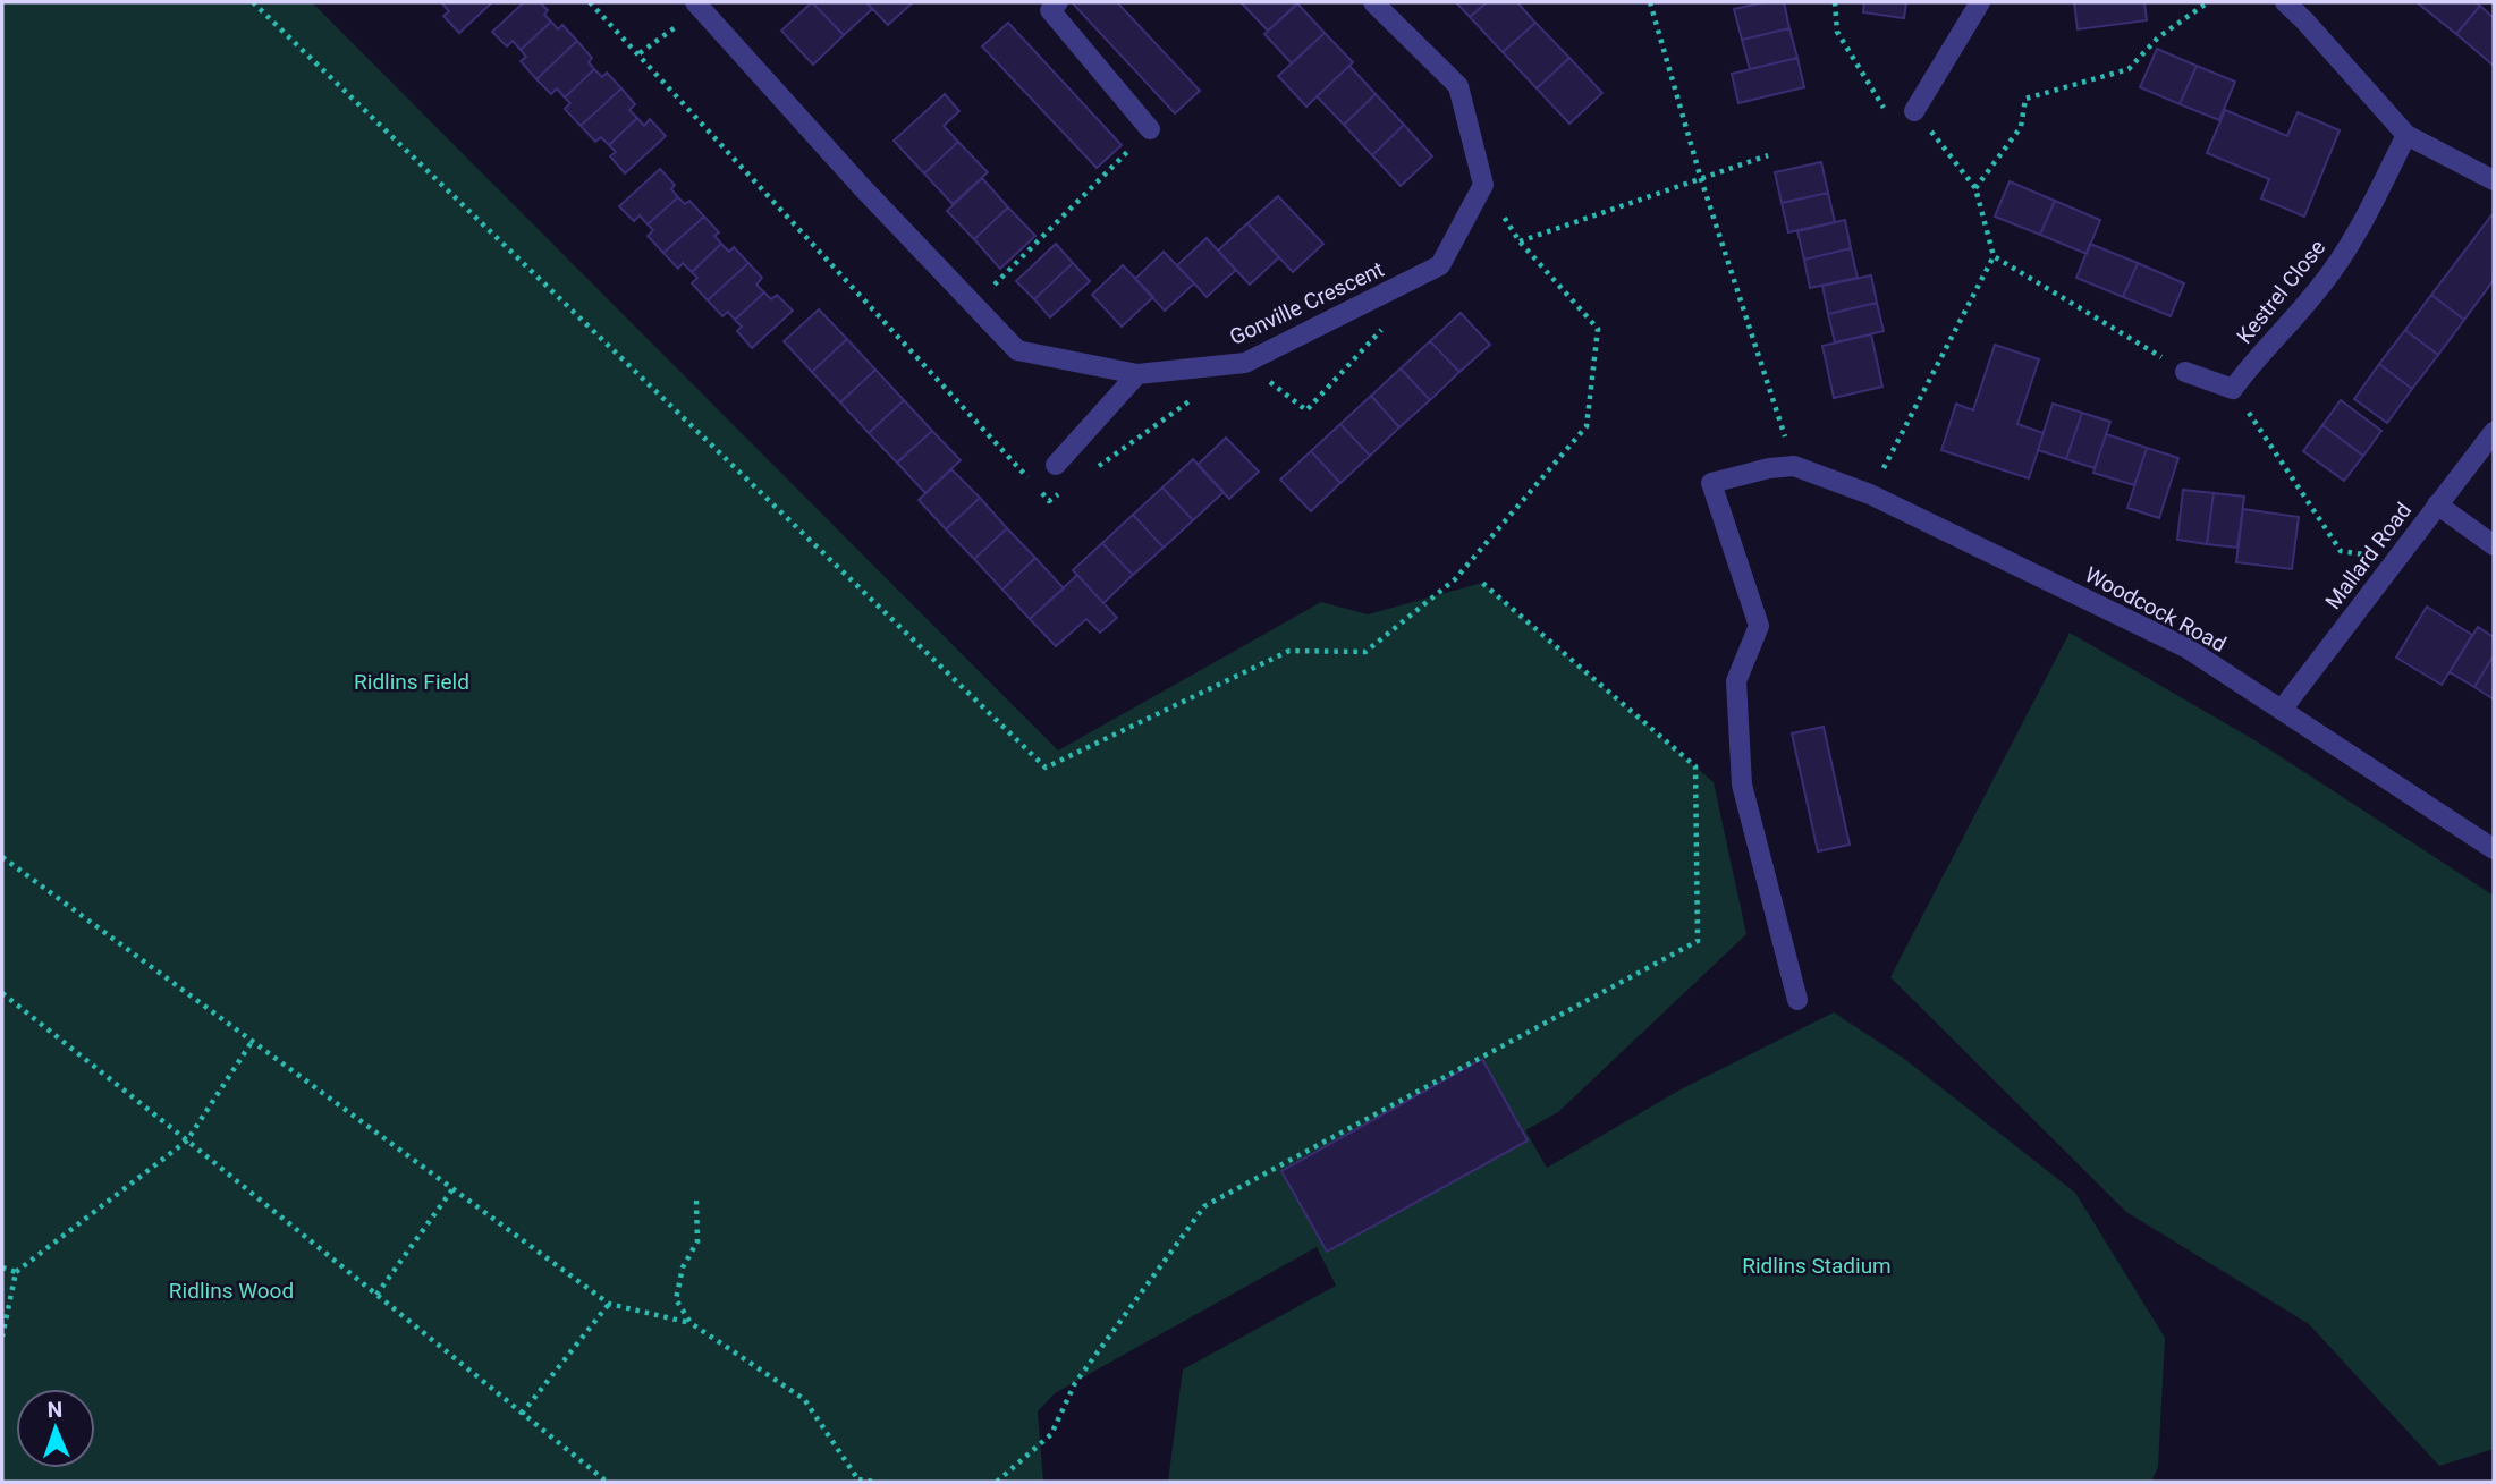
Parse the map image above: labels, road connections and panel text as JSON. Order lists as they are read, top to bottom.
{
  "streets": {
    "street": [
      "Kestrel Close",
      "Gonville Crescent",
      "Mallard Road",
      "Woodcock Road"
    ]
  },
  "crossings": [
    ["Mallard Road", "Woodcock Road"]
  ],
  "parks": ["Ridlins Field", "Ridlins Stadium", "Ridlins Wood"],
  "north": "top"
}
